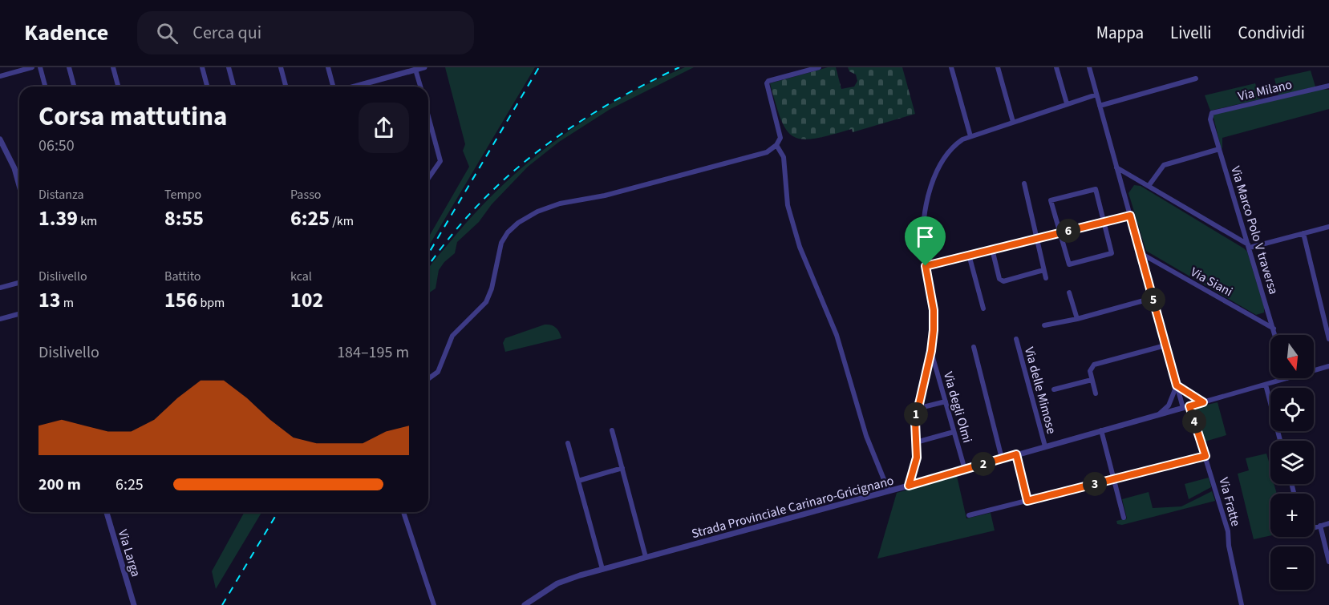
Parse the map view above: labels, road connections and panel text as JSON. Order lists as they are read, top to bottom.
{
  "streets": {
    "street": [
      "Via Milano",
      "Via Marco Polo V traversa",
      "Via Siani",
      "Via delle Mimose",
      "Via degli Olmi",
      "Via Fratte",
      "Strada Provinciale Carinaro-Gricignano",
      "Via Larga"
    ]
  },
  "crossings": [
    ["Via Milano", "Via Marco Polo V traversa"],
    ["Via Marco Polo V traversa", "Via Siani"],
    ["Via delle Mimose", "Strada Provinciale Carinaro-Gricignano"],
    ["Via degli Olmi", "Strada Provinciale Carinaro-Gricignano"]
  ],
  "north": "bottom",
  "page": {
    "header": "Kadence",
    "search": "Cerca qui",
    "nav": ["Mappa", "Livelli", "Condividi"],
    "heading": ["Corsa mattutina", "06:50"],
    "stats": [
      ["Distanza", "1.39 km"],
      ["Tempo", "8:55"],
      ["Passo", "6:25 /km"],
      ["Dislivello", "13 m"],
      ["Battito", "156 bpm"],
      ["kcal", "102"]
    ],
    "pins": [
      "6",
      "5",
      "1",
      "4",
      "2",
      "3"
    ],
    "chart": ["Dislivello", "184–195 m"],
    "map_buttons": ["+", "−"],
    "list": [
      {
        "name": "200 m",
        "note": "6:25"
      }
    ]
  }
}
